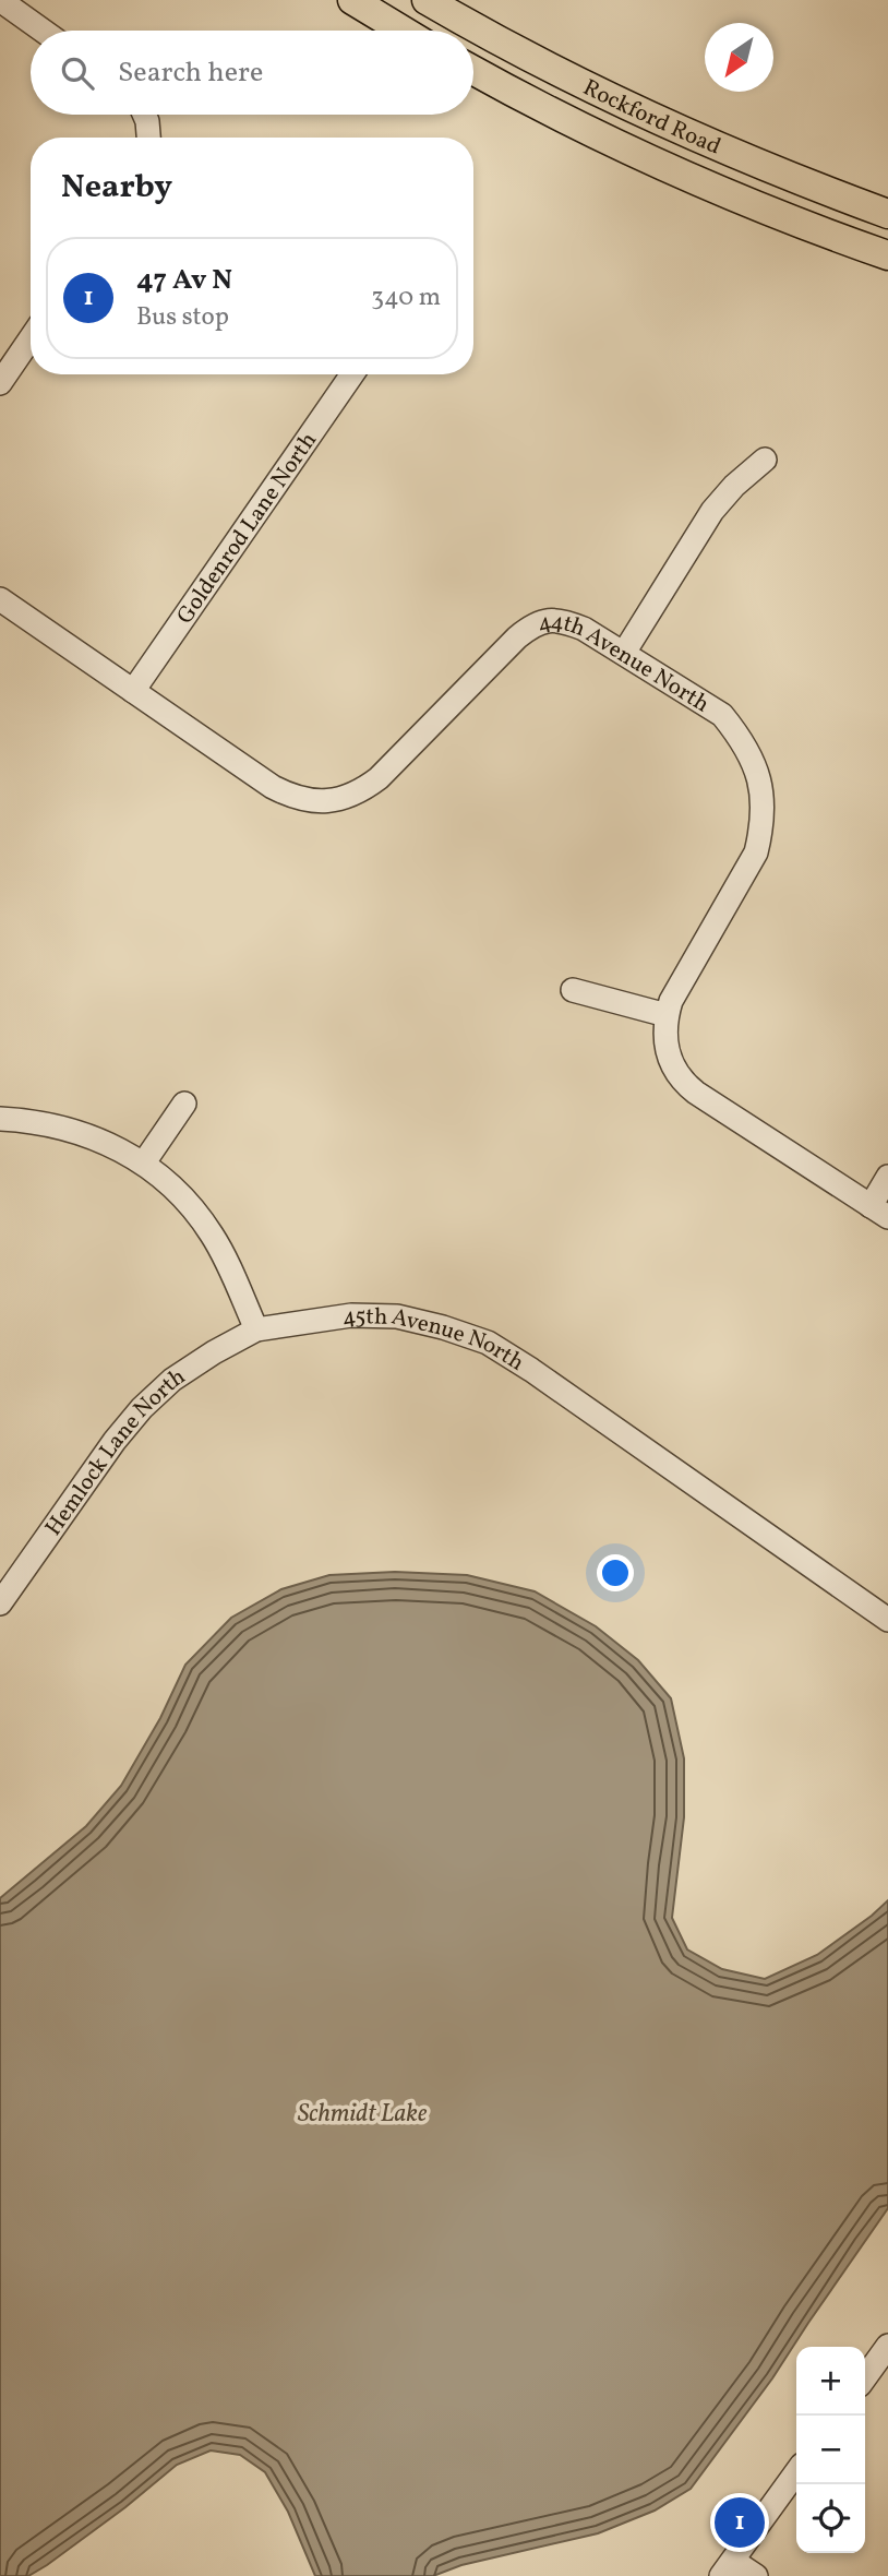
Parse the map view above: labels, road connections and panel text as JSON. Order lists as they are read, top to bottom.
{
  "streets": {
    "main road": ["Rockford Road"],
    "street": [
      "Goldenrod Lane North",
      "44th Avenue North",
      "45th Avenue North",
      "Hemlock Lane North"
    ]
  },
  "crossings": [
    ["Goldenrod Lane North", "44th Avenue North"],
    ["45th Avenue North", "Hemlock Lane North"]
  ],
  "water": ["Schmidt Lake"],
  "north": "bottom left",
  "page": {
    "search": "Search here",
    "heading": "Nearby",
    "list": [
      {
        "mark": "1",
        "name": "47 Av N",
        "note": "Bus stop",
        "value": "340 m"
      }
    ],
    "map_buttons": ["+", "−"],
    "pins": "1"
  }
}
